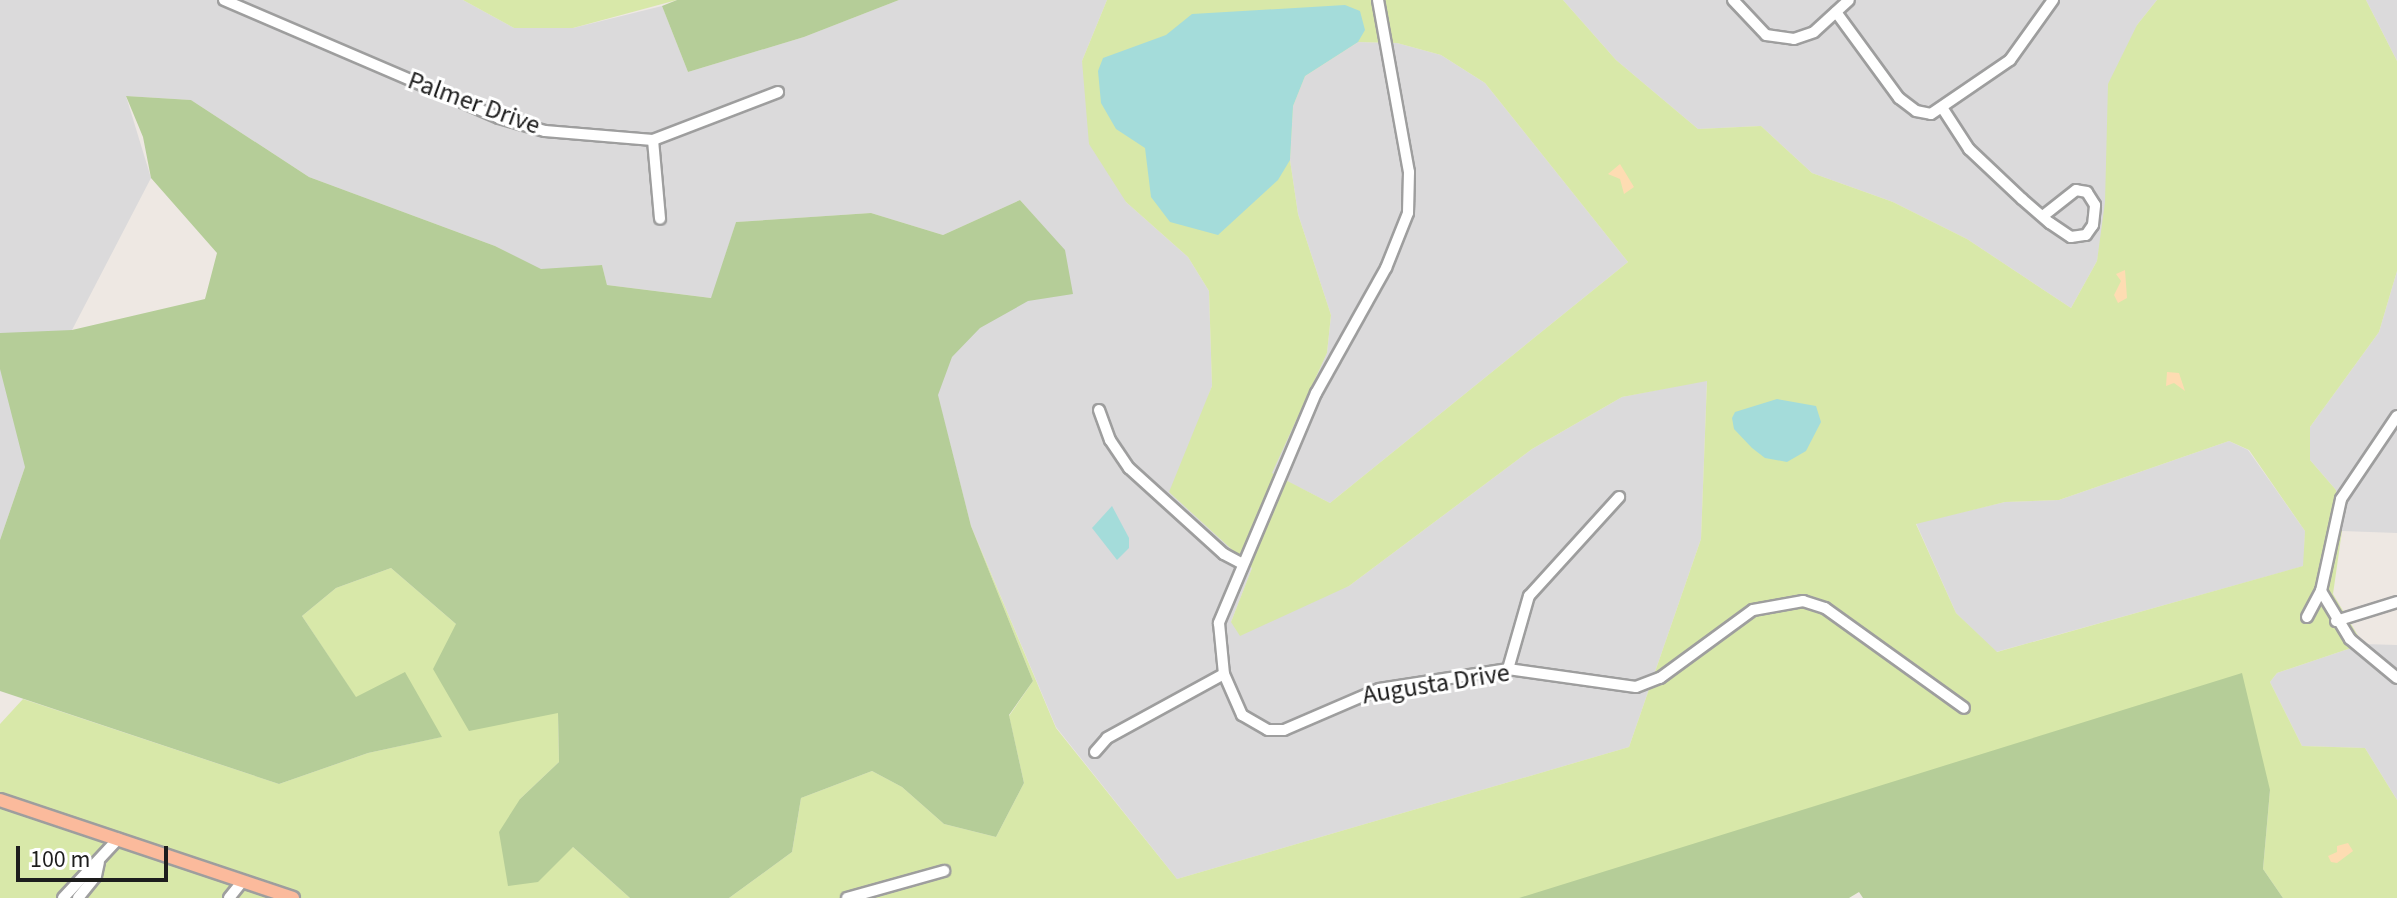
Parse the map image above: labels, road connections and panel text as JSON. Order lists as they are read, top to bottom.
{
  "streets": {
    "street": ["Palmer Drive", "Augusta Drive"]
  },
  "scale_bar": "100 m"
}
